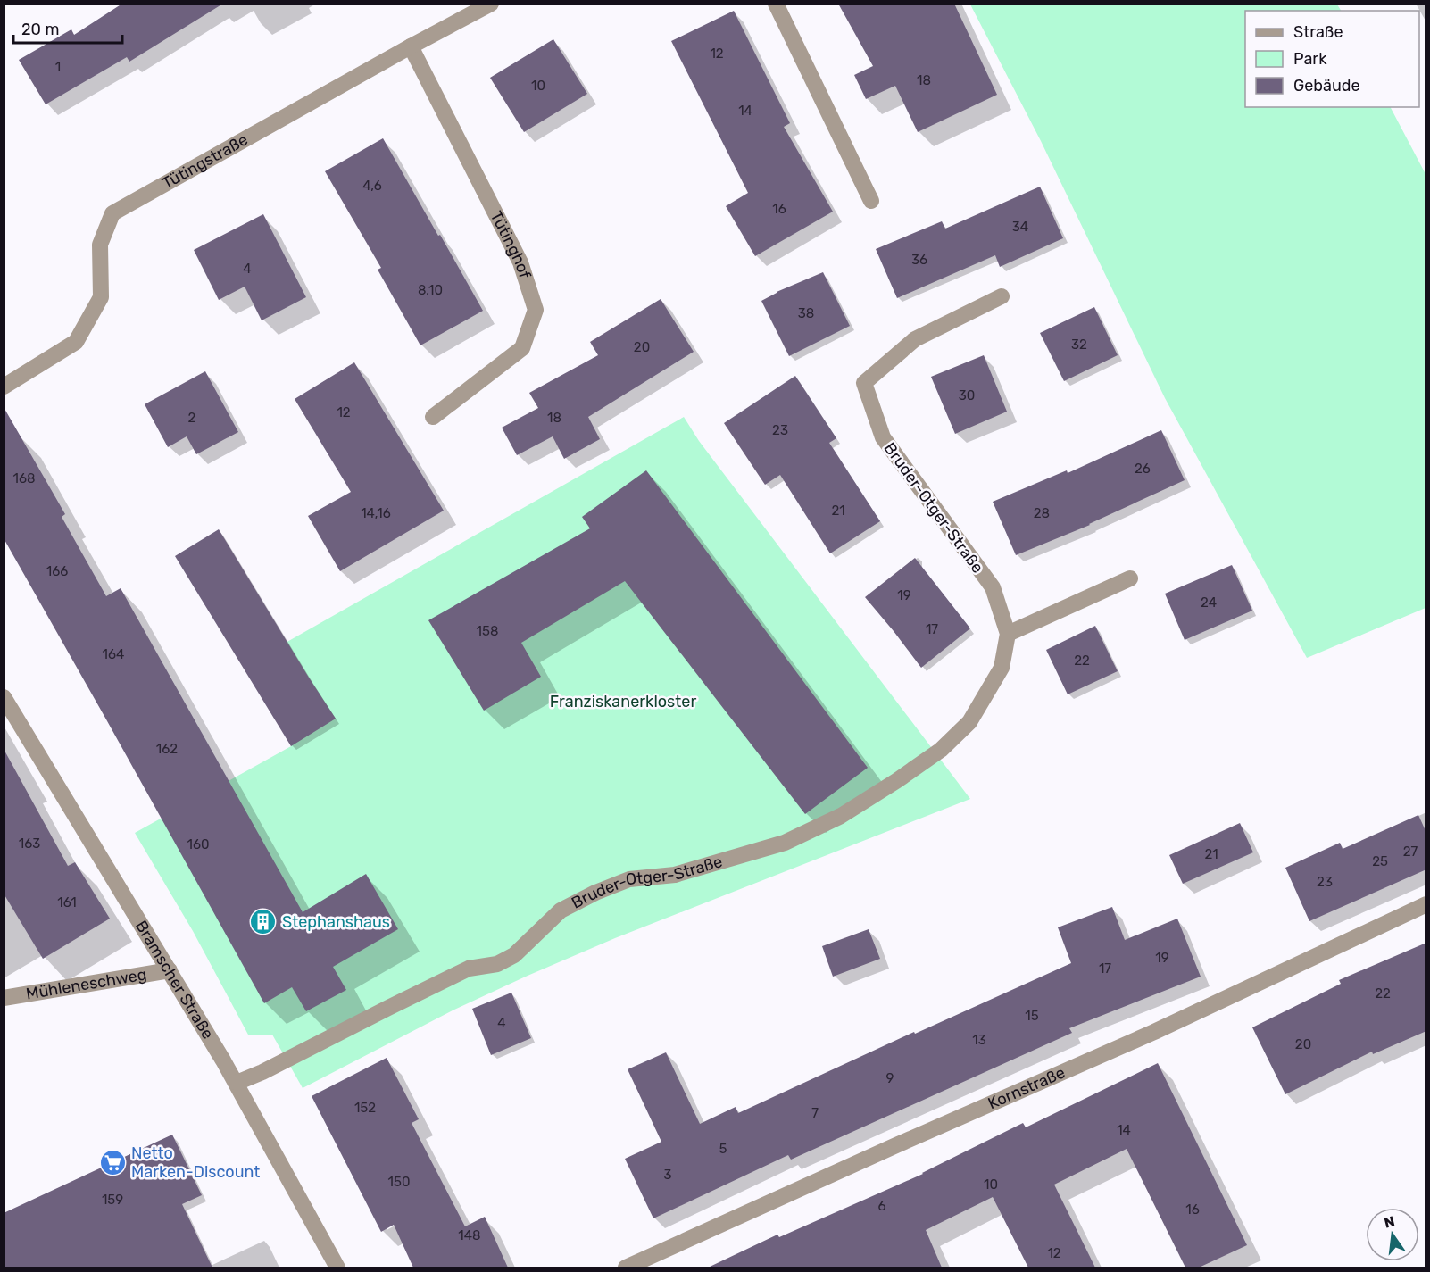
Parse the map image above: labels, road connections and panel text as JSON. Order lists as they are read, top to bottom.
{
  "streets": {
    "street": [
      "Tütingstraße",
      "Tütinghof",
      "Bruder-Otger-Straße",
      "Bramscher Straße",
      "Mühleneschweg",
      "Kornstraße"
    ]
  },
  "crossings": [
    ["Tütingstraße", "Tütinghof"],
    ["Bruder-Otger-Straße", "Bramscher Straße"],
    ["Bramscher Straße", "Mühleneschweg"]
  ],
  "parks": ["Franziskanerkloster"],
  "places": {
    "building": ["Stephanshaus"],
    "supermarket": ["Netto Marken-Discount"]
  },
  "house_numbers": [
    "12",
    "1",
    "18",
    "10",
    "14",
    "4,6",
    "16",
    "34",
    "36",
    "4",
    "8,10",
    "38",
    "32",
    "20",
    "30",
    "12",
    "2",
    "18",
    "23",
    "26",
    "168",
    "21",
    "14,16",
    "28",
    "166",
    "19",
    "24",
    "17",
    "158",
    "164",
    "22",
    "162",
    "163",
    "160",
    "27",
    "21",
    "25",
    "23",
    "161",
    "19",
    "17",
    "22",
    "15",
    "4",
    "13",
    "20",
    "9",
    "152",
    "7",
    "14",
    "5",
    "3",
    "150",
    "10",
    "159",
    "6",
    "16",
    "148",
    "12"
  ],
  "legend": ["Straße", "Park", "Gebäude"],
  "scale_bar": "20 m",
  "north": "top"
}
